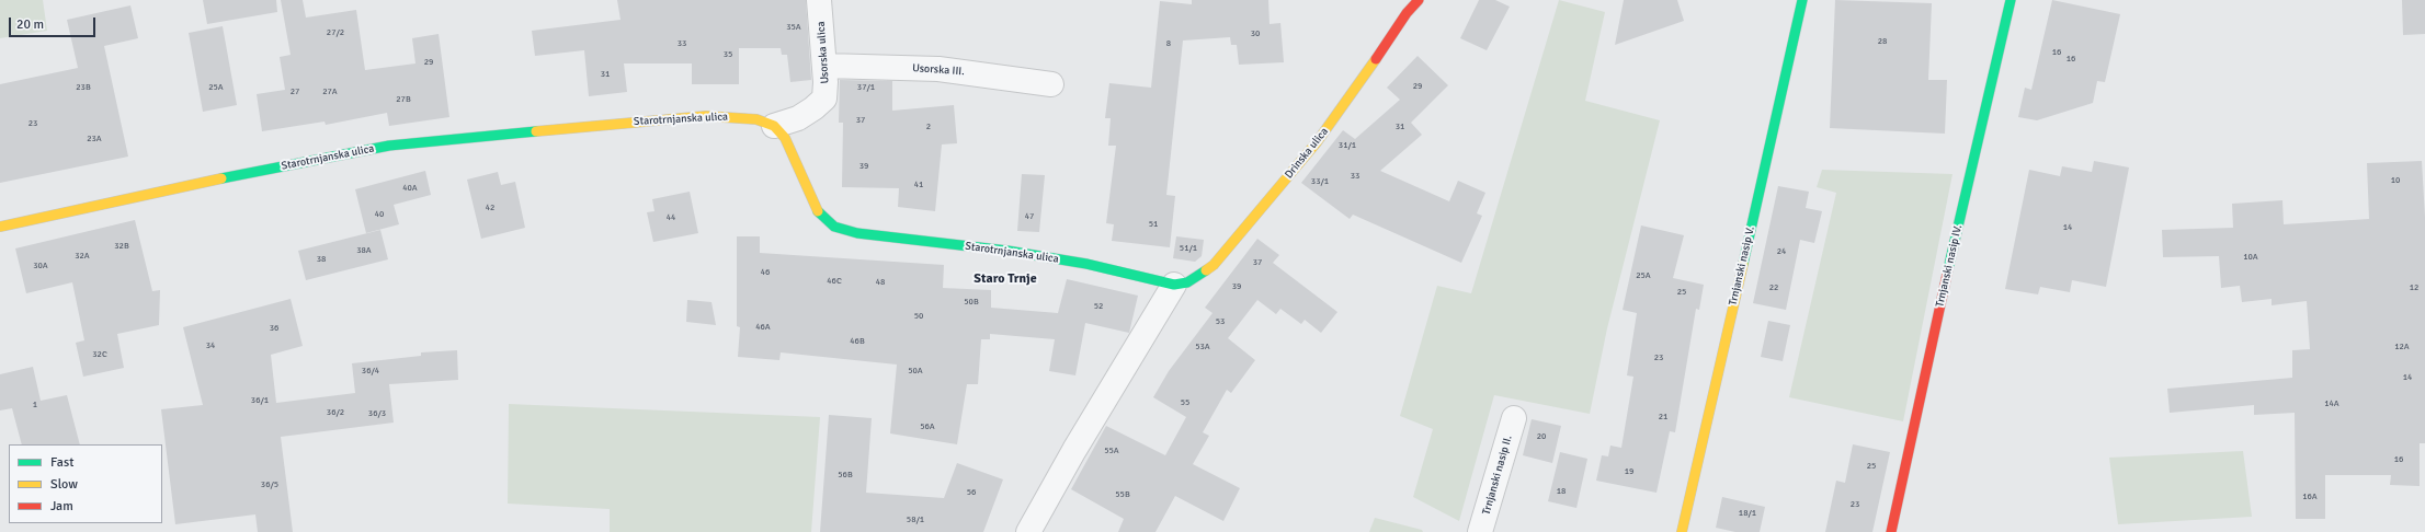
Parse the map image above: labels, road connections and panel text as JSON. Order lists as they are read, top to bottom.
{
  "streets": {
    "street": [
      "Usorska ulica",
      "Usorska III.",
      "Starotrnjanska ulica",
      "Drinska ulica",
      "Trnjanski nasip V.",
      "Trnjanski nasip IV.",
      "Trnjanski nasip II."
    ]
  },
  "crossings": [
    ["Usorska ulica", "Usorska III."],
    ["Usorska ulica", "Starotrnjanska ulica"],
    ["Starotrnjanska ulica", "Drinska ulica"]
  ],
  "districts": ["Staro Trnje"],
  "house_numbers": [
    "35A",
    "27/2",
    "30",
    "28",
    "33",
    "8",
    "16",
    "35",
    "16",
    "29",
    "31",
    "29",
    "23B",
    "25A",
    "37/1",
    "27",
    "27A",
    "27B",
    "37",
    "23",
    "2",
    "31",
    "23A",
    "31/1",
    "39",
    "33",
    "10",
    "33/1",
    "41",
    "40A",
    "42",
    "40",
    "47",
    "44",
    "51",
    "14",
    "32B",
    "51/1",
    "38A",
    "24",
    "32A",
    "10A",
    "38",
    "37",
    "30A",
    "46",
    "25A",
    "46C",
    "48",
    "39",
    "22",
    "12",
    "25",
    "50B",
    "52",
    "50",
    "53",
    "46A",
    "36",
    "46B",
    "34",
    "53A",
    "12A",
    "32C",
    "23",
    "36/4",
    "50A",
    "14",
    "36/1",
    "55",
    "14A",
    "1",
    "36/2",
    "36/3",
    "21",
    "56A",
    "20",
    "55A",
    "16",
    "25",
    "19",
    "56B",
    "36/5",
    "18",
    "56",
    "55B",
    "16A",
    "23",
    "18/1",
    "58/1"
  ],
  "legend": ["Fast", "Slow", "Jam"],
  "scale_bar": "20 m"
}
